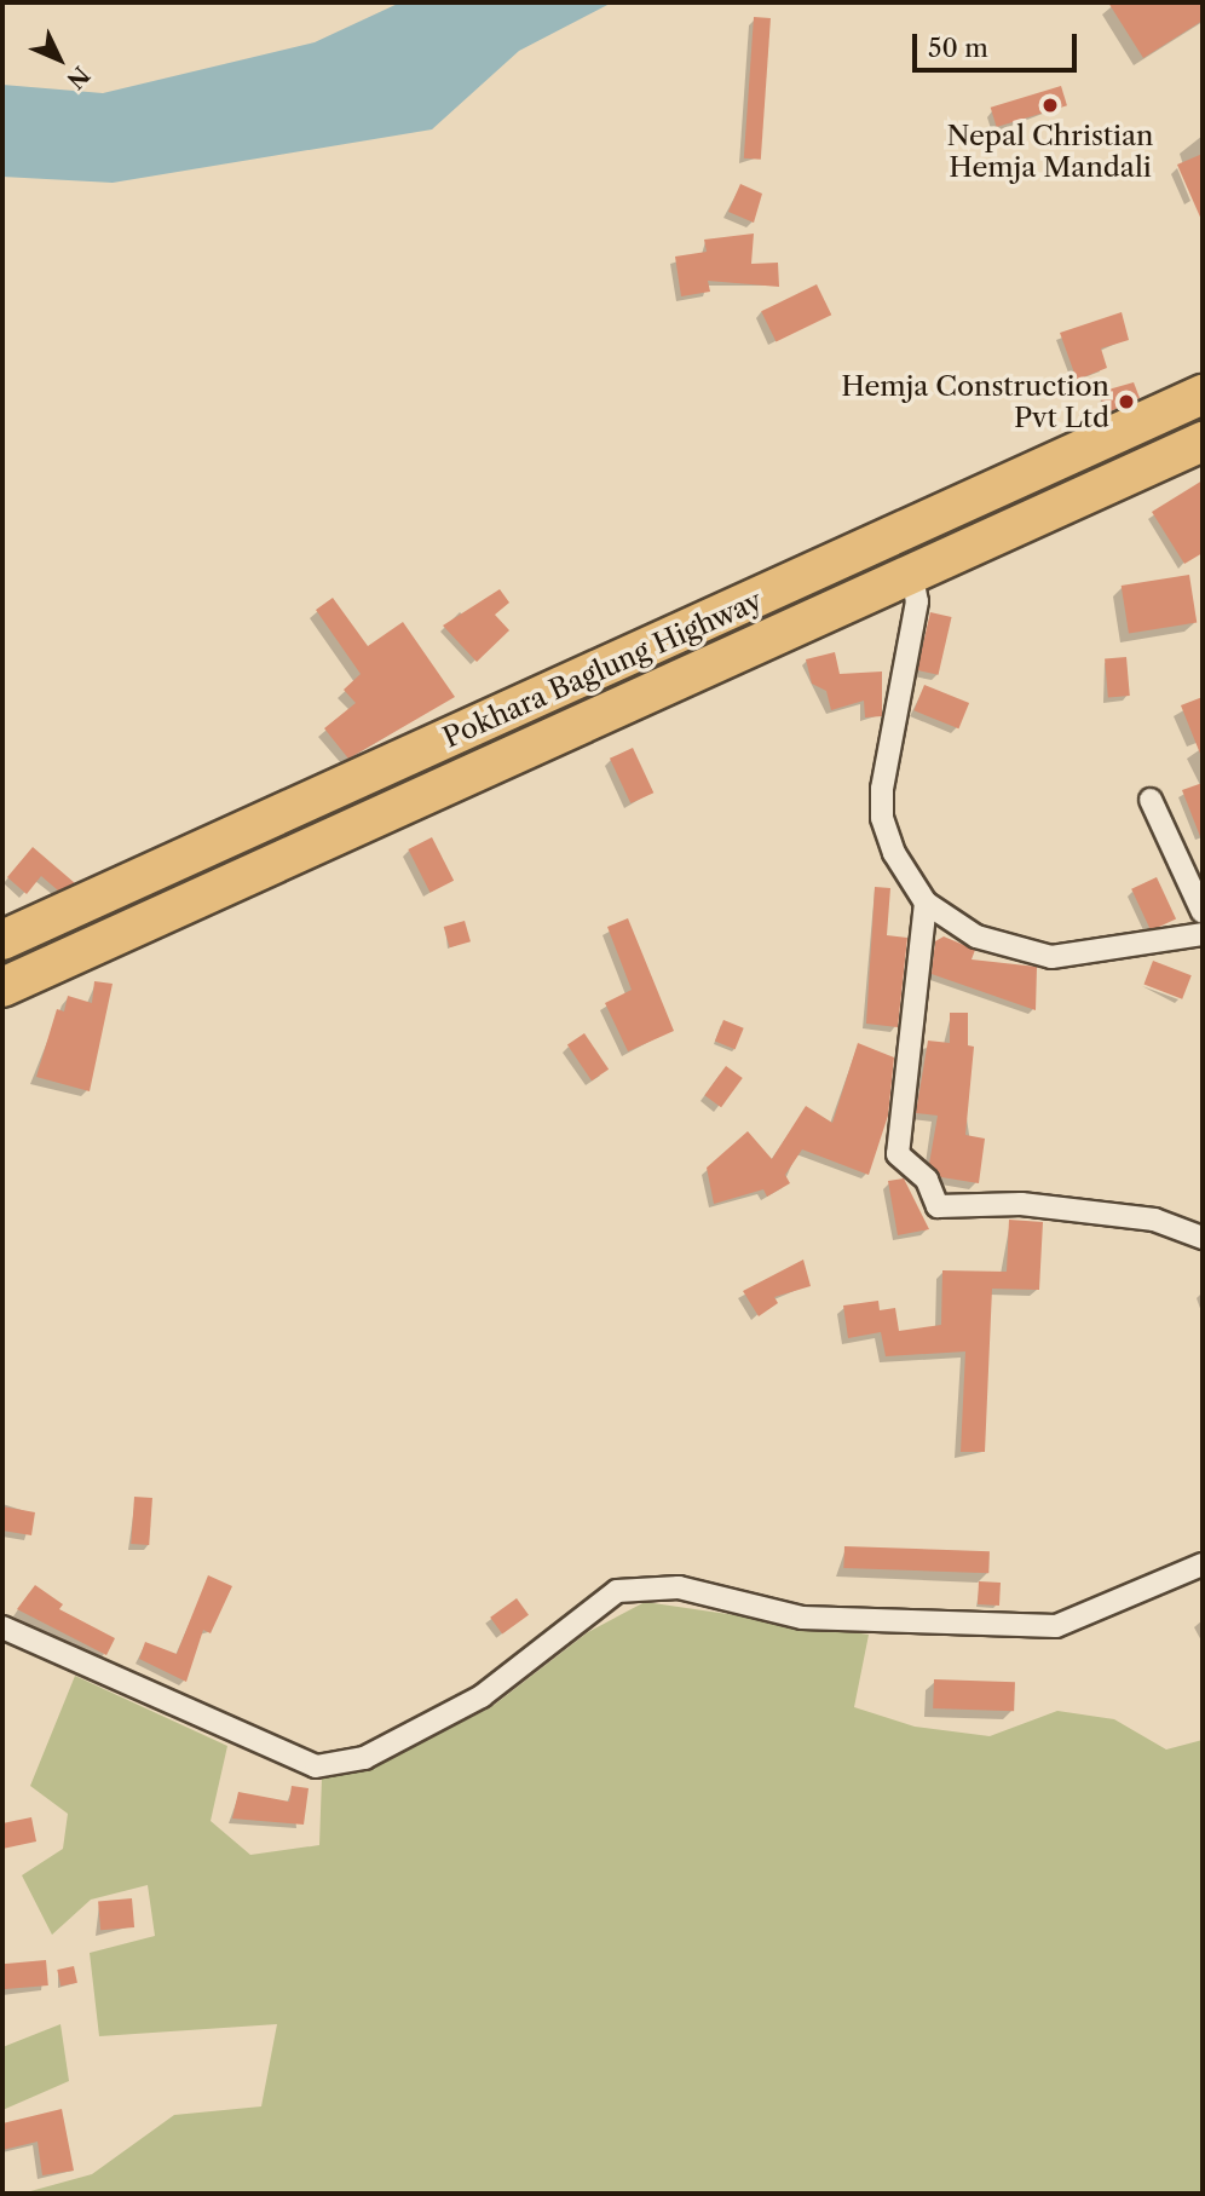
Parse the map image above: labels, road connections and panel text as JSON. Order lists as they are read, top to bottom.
{
  "streets": {
    "highway": ["Pokhara Baglung Highway"]
  },
  "places": ["Nepal Christian Hemja Mandali", "Hemja Construction Pvt Ltd"],
  "scale_bar": "50 m",
  "north": "bottom right"
}
